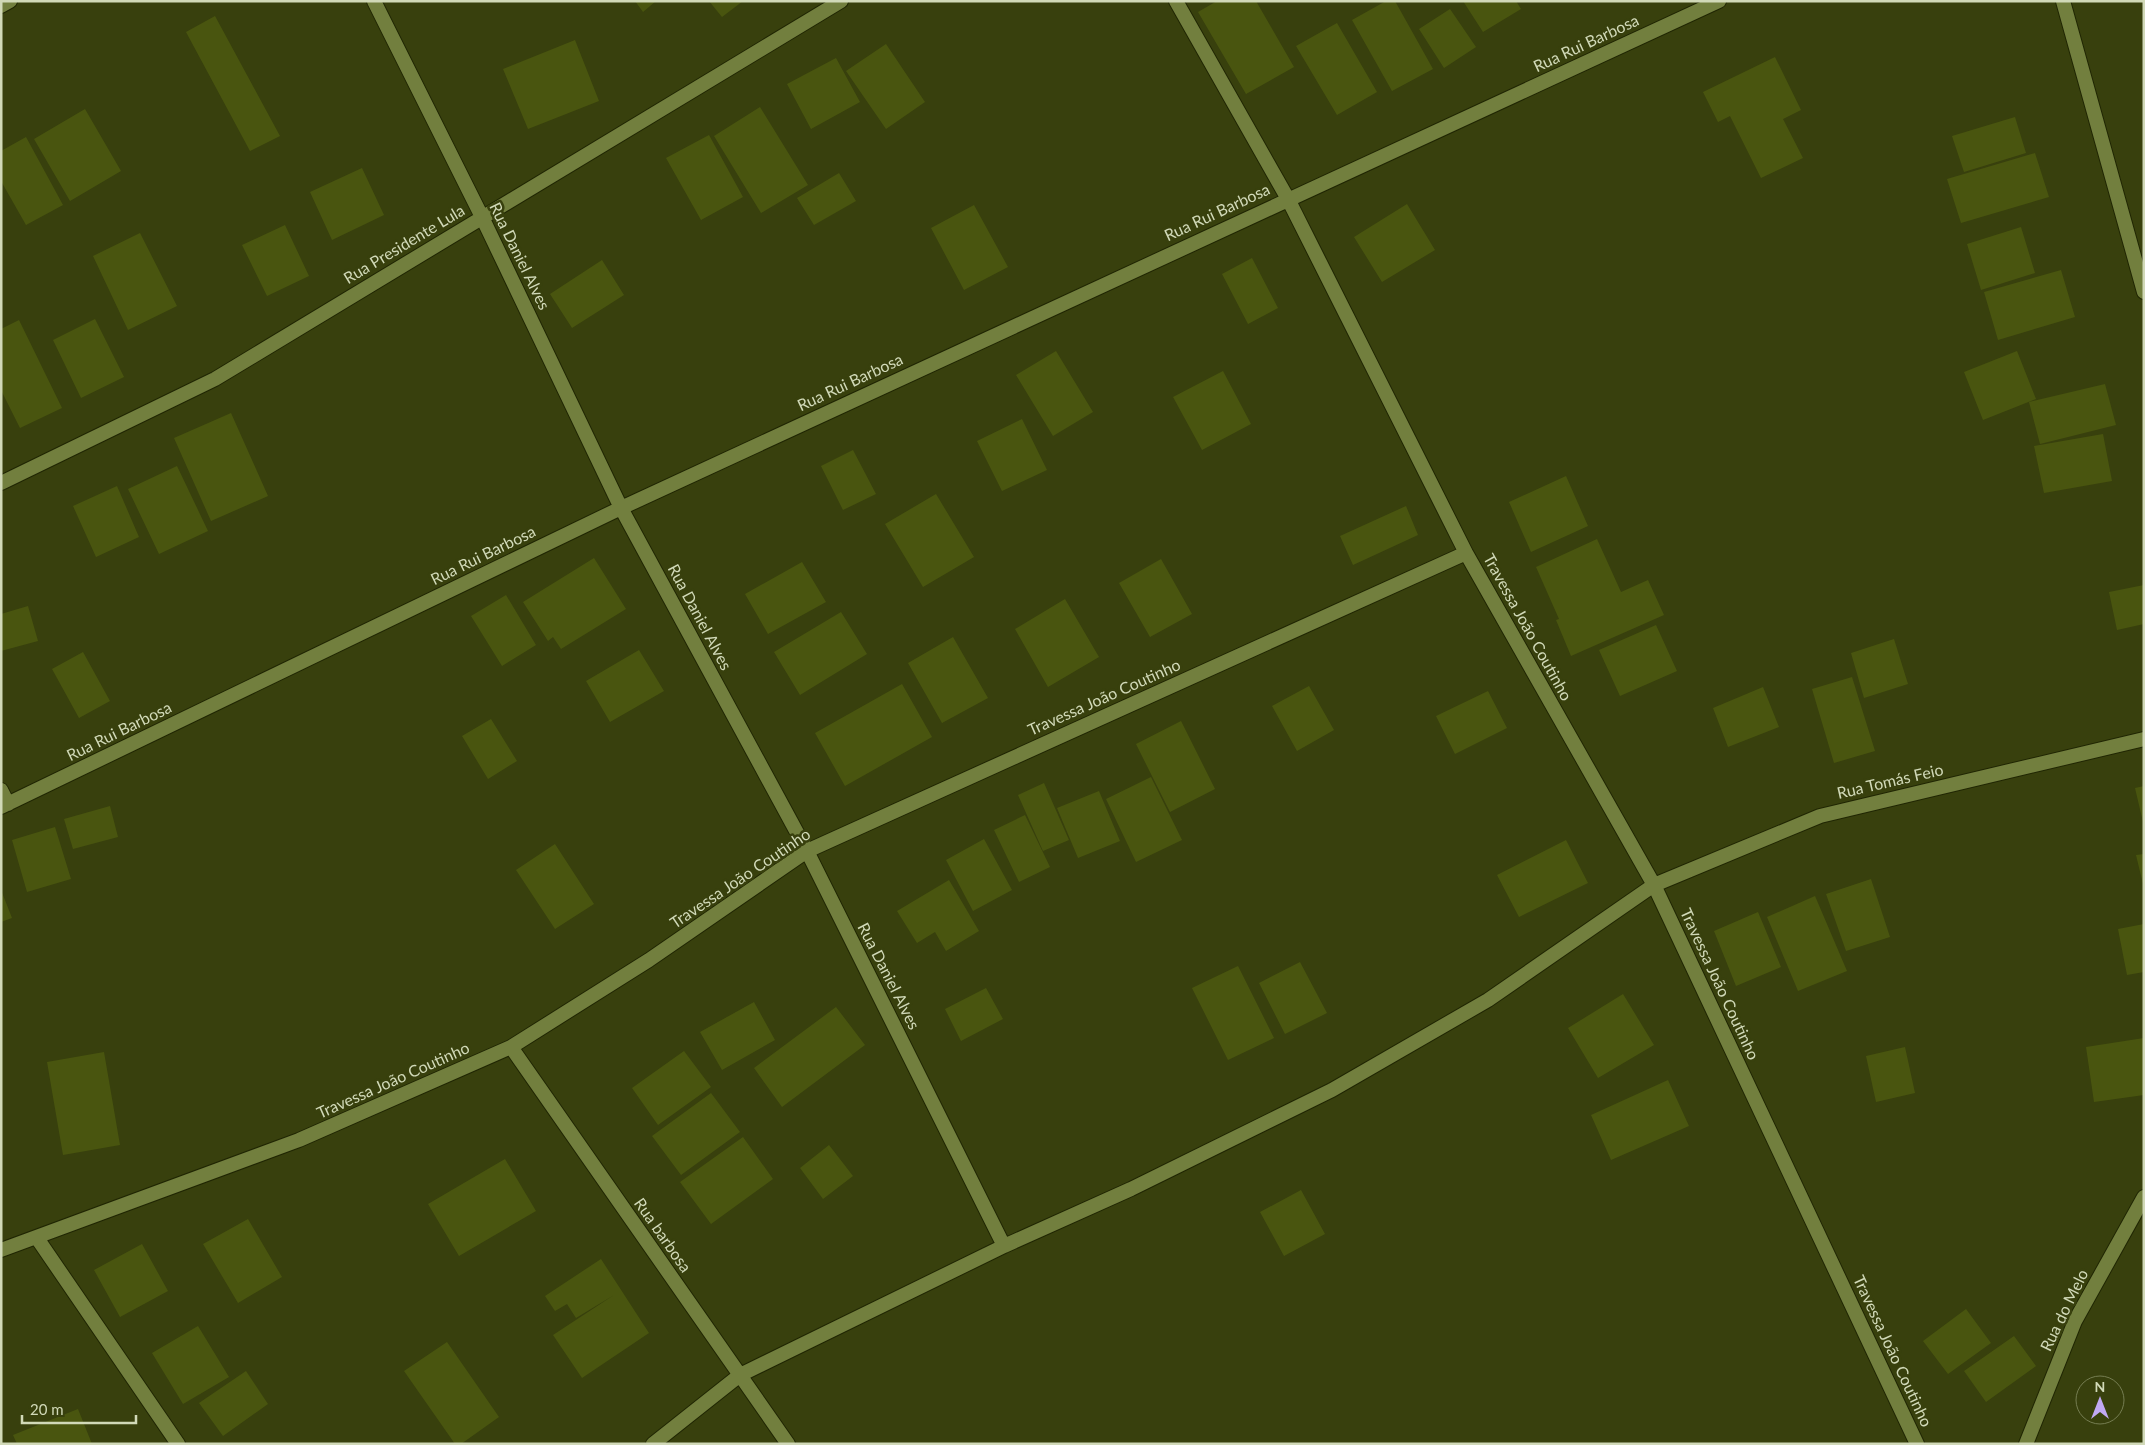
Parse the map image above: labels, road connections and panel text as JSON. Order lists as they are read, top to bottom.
{
  "streets": {
    "street": [
      "Rua Rui Barbosa",
      "Rua Presidente Lula",
      "Rua Daniel Alves",
      "Travessa João Coutinho",
      "Rua Tomás Feio",
      "Rua barbosa",
      "Rua do Melo"
    ]
  },
  "crossings": [
    ["Rua Rui Barbosa", "Rua Daniel Alves"],
    ["Rua Rui Barbosa", "Travessa João Coutinho"],
    ["Rua Presidente Lula", "Rua Daniel Alves"],
    ["Rua Daniel Alves", "Travessa João Coutinho"],
    ["Rua Daniel Alves", "Rua Tomás Feio"],
    ["Travessa João Coutinho", "Rua Tomás Feio"],
    ["Travessa João Coutinho", "Rua barbosa"],
    ["Rua Tomás Feio", "Rua barbosa"]
  ],
  "scale_bar": "20 m",
  "north": "top"
}
